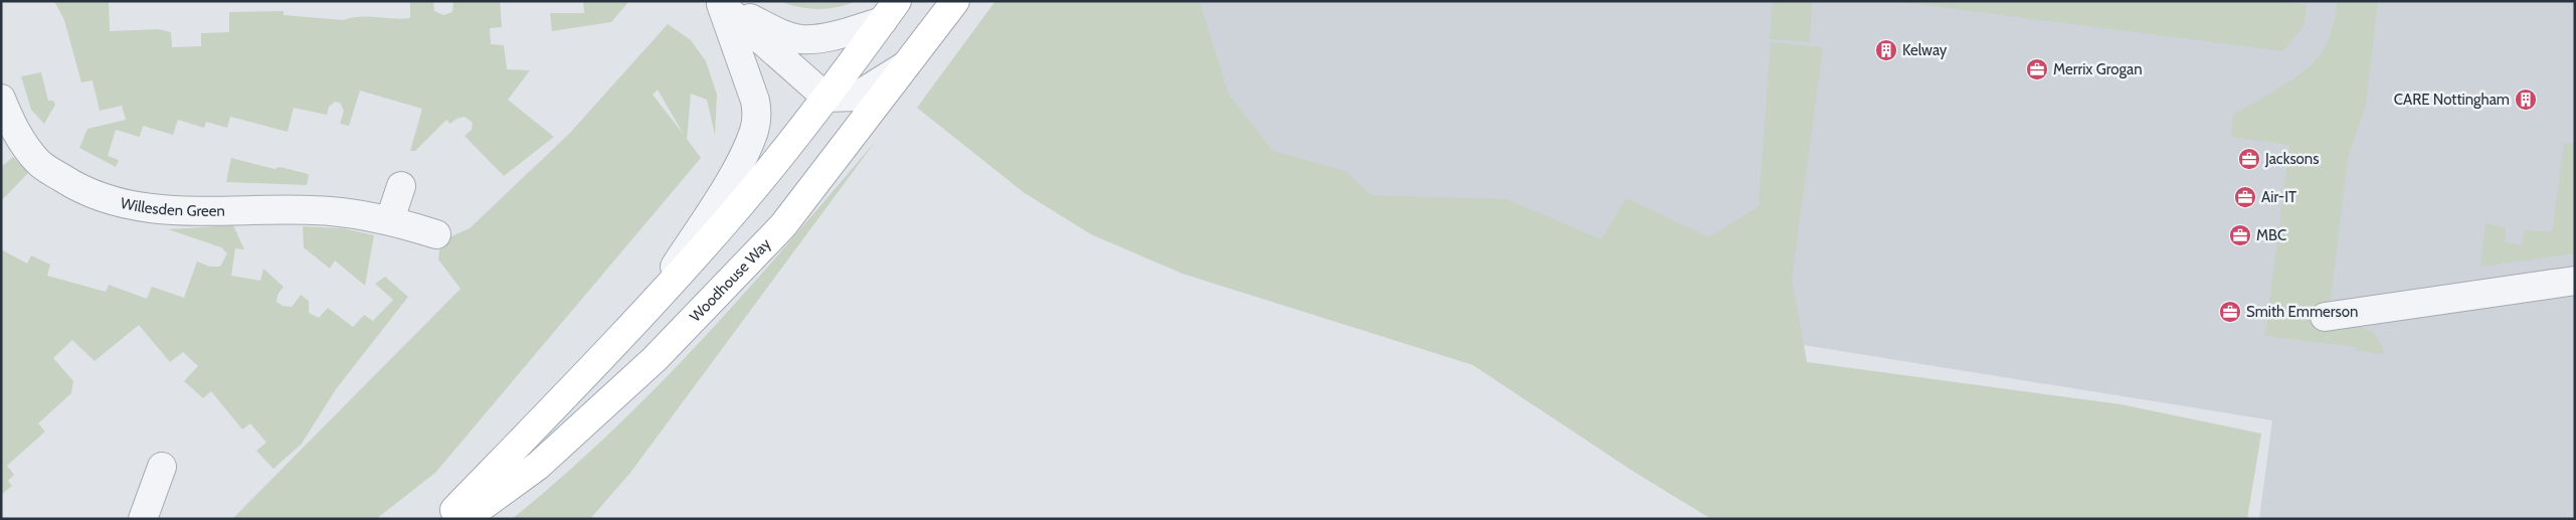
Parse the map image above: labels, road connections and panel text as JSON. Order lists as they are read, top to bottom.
{
  "streets": {
    "main road": ["Woodhouse Way"],
    "street": ["Willesden Green"]
  },
  "places": {
    "building": ["Kelway", "CARE Nottingham"],
    "office": [
      "Merrix Grogan",
      "Jacksons",
      "Air-IT",
      "MBC",
      "Smith Emmerson"
    ]
  }
}
